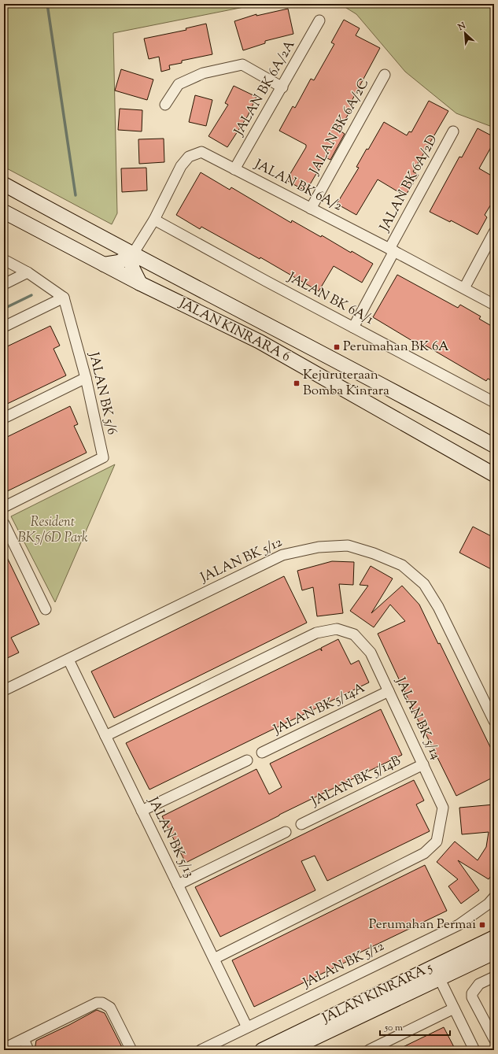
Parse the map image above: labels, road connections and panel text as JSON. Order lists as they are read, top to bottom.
{
  "streets": {
    "main road": ["JALAN KINRARA 6", "JALAN KINRARA 5"],
    "street": [
      "JALAN BK 6A/2A",
      "JALAN BK 6A/2C",
      "JALAN BK 6A/2D",
      "JALAN BK 6A/2",
      "JALAN BK 6A/1",
      "JALAN BK 5/6",
      "JALAN BK 5/12",
      "JALAN BK 5/14A",
      "JALAN BK 5/14",
      "JALAN BK 5/14B",
      "JALAN BK 5/13"
    ]
  },
  "crossings": [
    ["JALAN BK 6A/2A", "JALAN BK 6A/2"],
    ["JALAN BK 6A/2C", "JALAN BK 6A/2"],
    ["JALAN BK 6A/2D", "JALAN BK 6A/2"],
    ["JALAN BK 6A/2D", "JALAN BK 6A/1"],
    ["JALAN BK 6A/2", "JALAN BK 6A/1"],
    ["JALAN BK 6A/2", "JALAN KINRARA 6"],
    ["JALAN BK 5/12", "JALAN BK 5/13"],
    ["JALAN BK 5/14A", "JALAN BK 5/14"],
    ["JALAN BK 5/14", "JALAN BK 5/14B"],
    ["JALAN BK 5/14", "JALAN BK 5/13"]
  ],
  "parks": ["Resident BK5/6D Park"],
  "places": {
    "transit": ["Perumahan BK 6A", "Kejuruteraan Bomba Kinrara", "Perumahan Permai"]
  },
  "scale_bar": "50 m",
  "north": "top left"
}
